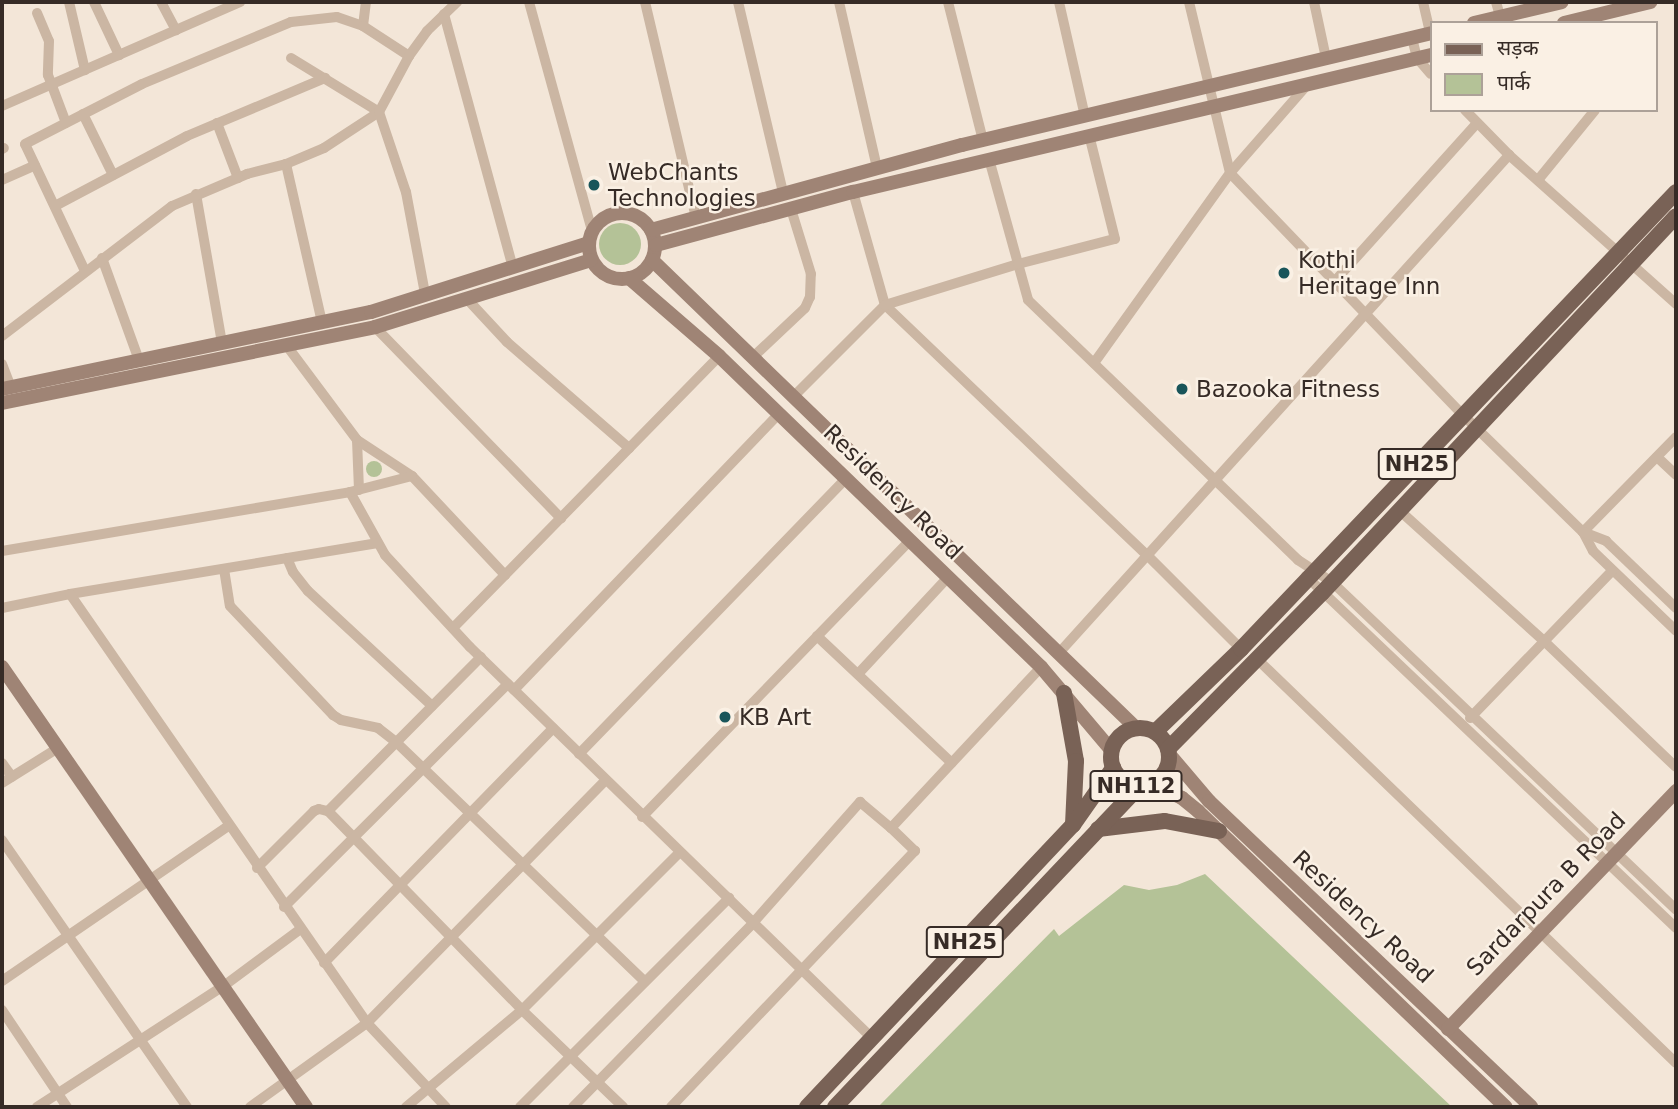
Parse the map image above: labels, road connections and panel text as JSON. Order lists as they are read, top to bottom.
{
  "streets": {
    "main road": [
      "NH25",
      "Residency Road",
      "NH112",
      "Sardarpura B Road"
    ]
  },
  "crossings": [
    ["NH25", "Residency Road"],
    ["NH25", "NH112"],
    ["Residency Road", "NH112"],
    ["Residency Road", "Sardarpura B Road"]
  ],
  "places": [
    "WebChants Technologies",
    "Kothi Heritage Inn",
    "Bazooka Fitness",
    "KB Art"
  ],
  "legend": ["सड़क", "पार्क"]
}
